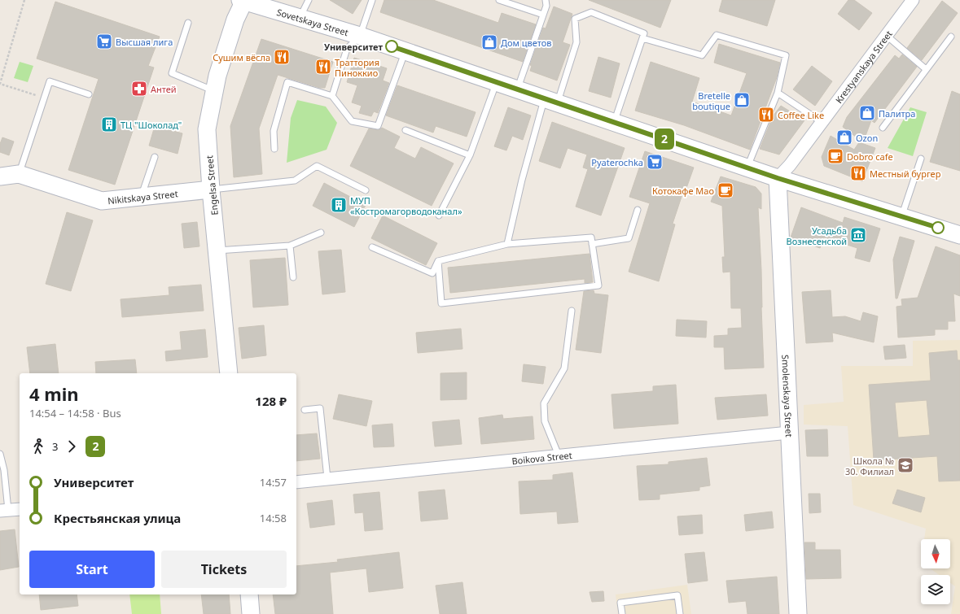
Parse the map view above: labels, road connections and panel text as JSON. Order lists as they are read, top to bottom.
{
  "streets": {
    "main road": [
      "Sovetskaya Street",
      "Engelsa Street",
      "Nikitskaya Street",
      "Smolenskaya Street"
    ],
    "street": ["Krestyanskaya Street", "Boikova Street"]
  },
  "crossings": [
    ["Sovetskaya Street", "Krestyanskaya Street"],
    ["Sovetskaya Street", "Engelsa Street"],
    ["Sovetskaya Street", "Smolenskaya Street"],
    ["Krestyanskaya Street", "Smolenskaya Street"],
    ["Engelsa Street", "Nikitskaya Street"],
    ["Smolenskaya Street", "Boikova Street"]
  ],
  "places": {
    "supermarket": ["Высшая лига", "Pyaterochka"],
    "shop": [
      "Дом цветов",
      "Bretelle boutique",
      "Палитра",
      "Ozon"
    ],
    "other": ["Университет"],
    "restaurant": [
      "Сушим вёсла",
      "Траттория Пиноккио",
      "Coffee Like",
      "Местный бургер"
    ],
    "pharmacy": ["Антей"],
    "building": ["ТЦ \"Шоколад\"", "МУП «Костромагорводоканал»"],
    "cafe": ["Dobro cafe", "Котокафе Мао"],
    "museum": ["Усадьба Вознесенской"],
    "school or university": ["Школа № 30. Филиал"]
  },
  "lines": ["bus line 2"],
  "north": "bottom",
  "page": {
    "on_map": "2",
    "heading": ["4 min", "14:54 – 14:58 · Bus", "128 ₽"],
    "legs": ["3", "2"],
    "list": [
      {
        "name": "Университет",
        "value": "14:57"
      },
      {
        "name": "Крестьянская улица",
        "value": "14:58"
      }
    ],
    "buttons": ["Start", "Tickets"]
  }
}
